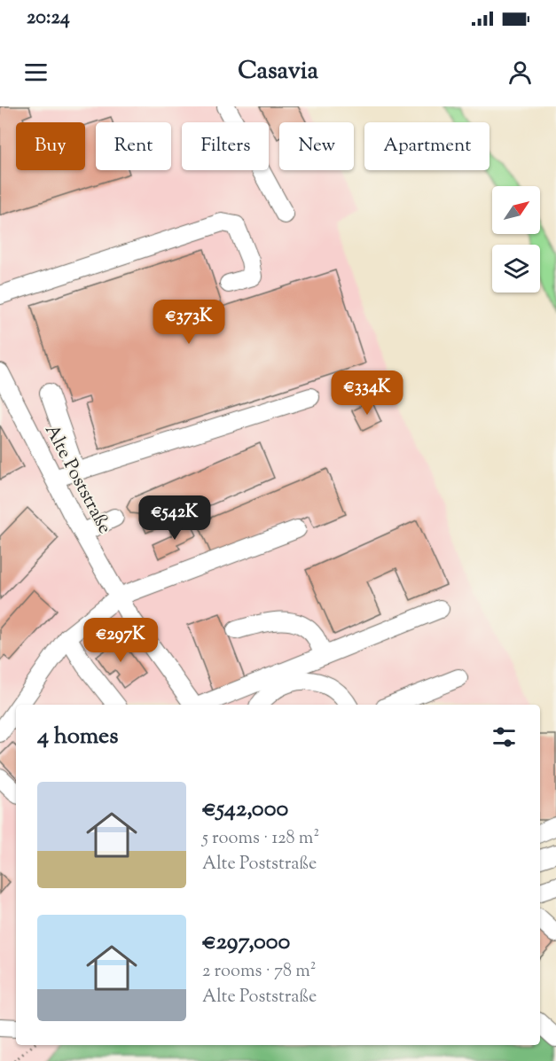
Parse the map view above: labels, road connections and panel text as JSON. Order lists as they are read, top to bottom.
{
  "streets": {
    "street": ["Alte Poststraße"]
  },
  "north": "top right",
  "page": {
    "status": "20:24",
    "header": "Casavia",
    "chip": [
      "Buy",
      "Rent",
      "Filters",
      "New",
      "Apartment"
    ],
    "price": [
      "€373K",
      "€334K",
      "€542K",
      "€297K"
    ],
    "heading": "4 homes",
    "list": [
      {
        "name": "€542,000",
        "note": "5 rooms · 128 m² · Alte Poststraße"
      },
      {
        "name": "€297,000",
        "note": "2 rooms · 78 m² · Alte Poststraße"
      }
    ]
  }
}
